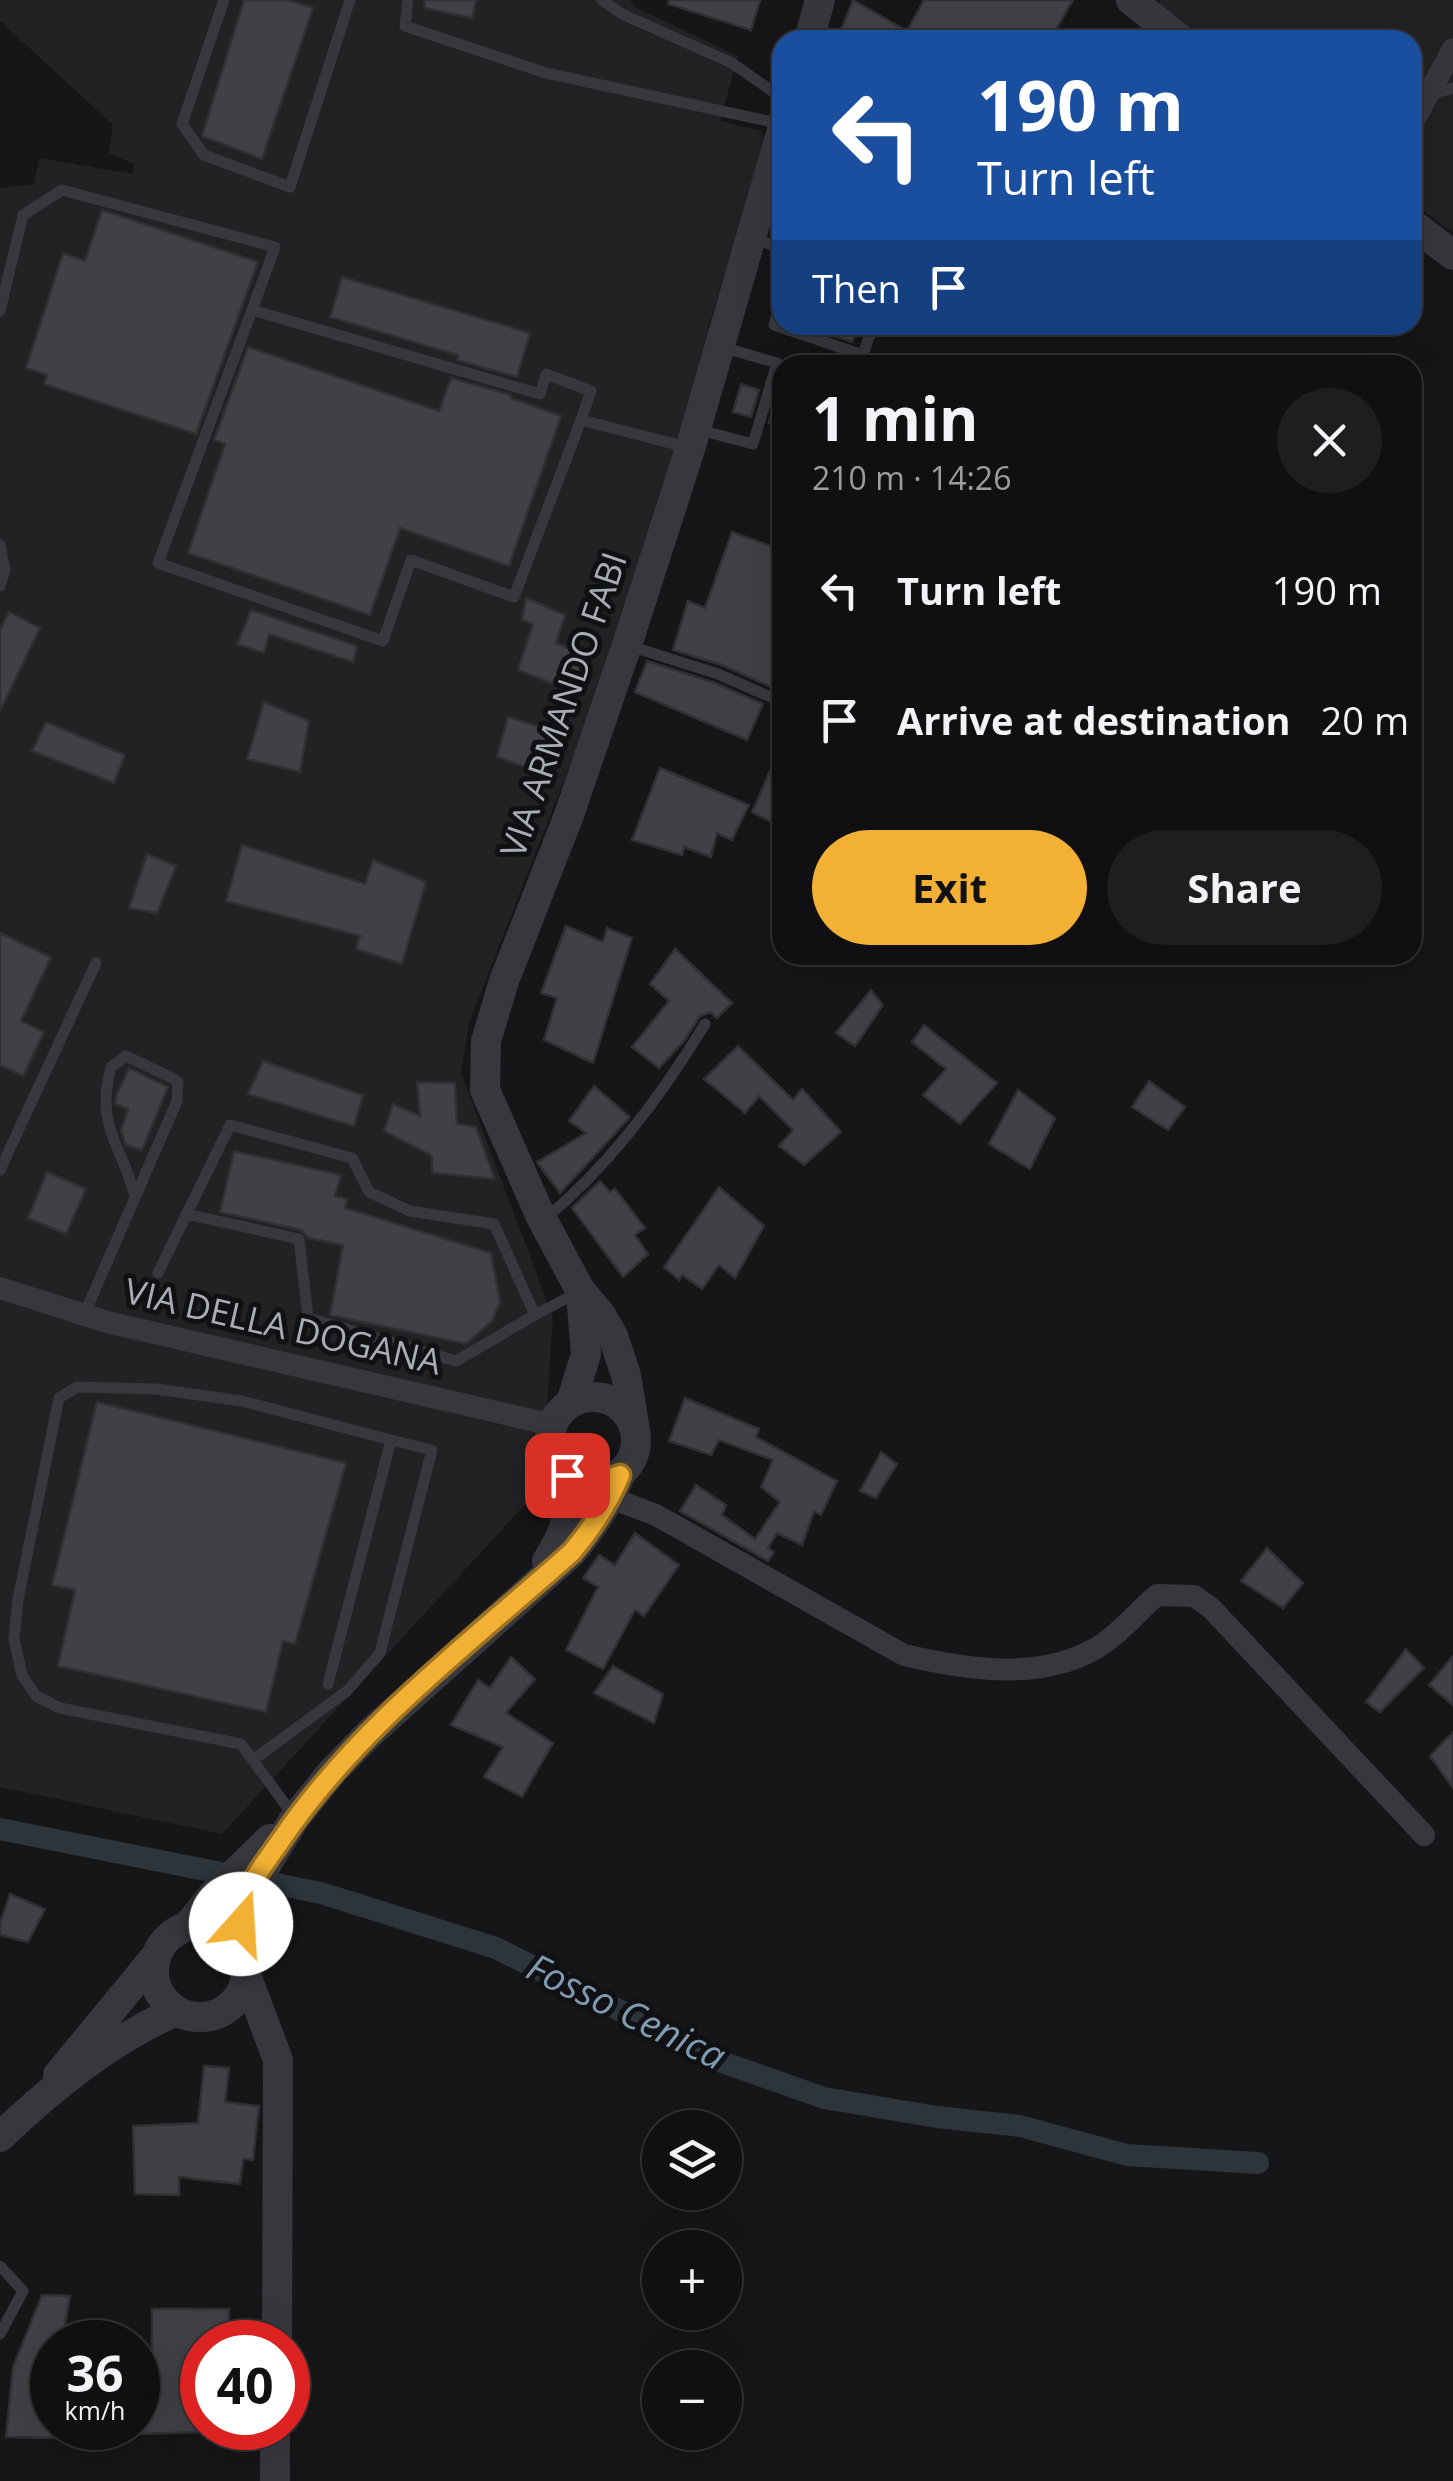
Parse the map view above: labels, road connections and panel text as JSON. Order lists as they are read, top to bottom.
{
  "streets": {
    "street": ["VIA ARMANDO FABI", "VIA DELLA DOGANA"]
  },
  "water": ["Fosso Cenica"],
  "page": {
    "turn": ["190 m", "Turn left"],
    "then": "Then",
    "heading": ["1 min", "210 m · 14:26"],
    "list": [
      {
        "name": "Turn left",
        "value": "190 m"
      },
      {
        "name": "Arrive at destination",
        "value": "20 m"
      }
    ],
    "buttons": ["Exit", "Share"],
    "map_buttons": ["+", "−"],
    "speed": "36 km/h",
    "limit": "40"
  }
}
